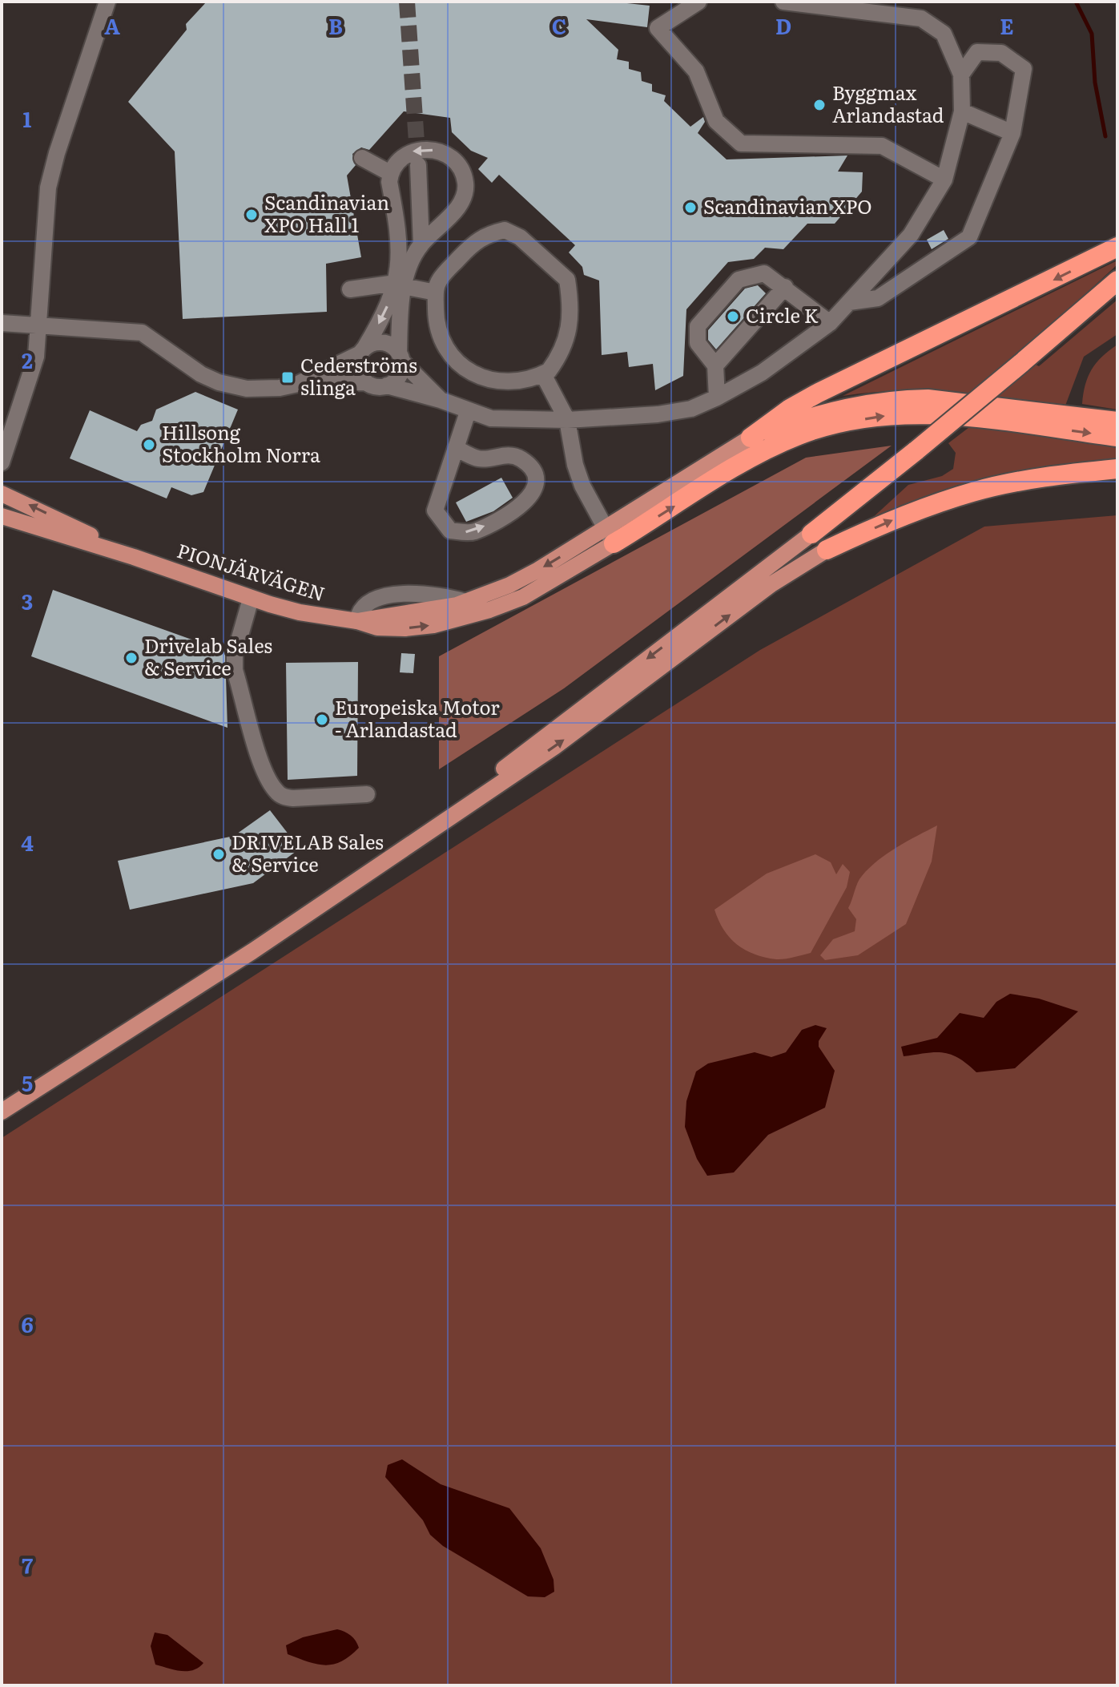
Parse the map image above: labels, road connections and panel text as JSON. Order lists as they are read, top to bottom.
{
  "streets": {
    "main road": ["PIONJÄRVÄGEN"]
  },
  "places": {
    "other": [
      "Byggmax Arlandastad",
      "Scandinavian XPO",
      "Scandinavian XPO Hall 1",
      "Circle K",
      "Hillsong Stockholm Norra",
      "Drivelab Sales & Service",
      "Europeiska Motor - Arlandastad",
      "DRIVELAB Sales & Service"
    ],
    "transit": ["Cederströms slinga"]
  },
  "grid": {
    "columns": [
      "A",
      "B",
      "C",
      "D",
      "E"
    ],
    "rows": [
      "1",
      "2",
      "3",
      "4",
      "5",
      "6",
      "7"
    ]
  }
}
